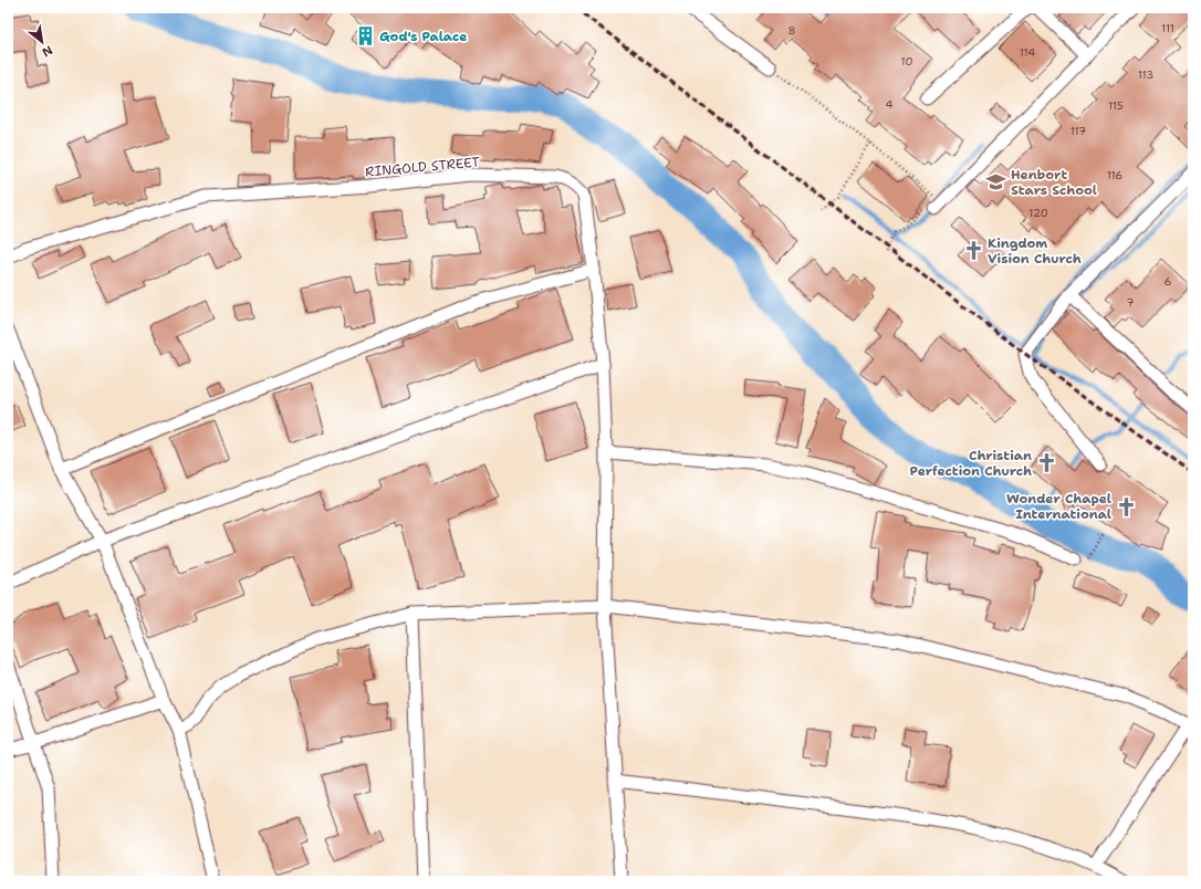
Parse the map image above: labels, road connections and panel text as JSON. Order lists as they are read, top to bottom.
{
  "streets": {
    "street": ["RINGOLD STREET"]
  },
  "places": {
    "building": ["God's Palace"],
    "school or university": ["Henbort Stars School"],
    "church": ["Kingdom Vision Church", "Christian Perfection Church", "Wonder Chapel International"]
  },
  "house_numbers": [
    "111",
    "8",
    "114",
    "10",
    "113",
    "4",
    "115",
    "117",
    "116",
    "120",
    "6",
    "7"
  ],
  "north": "bottom right"
}
